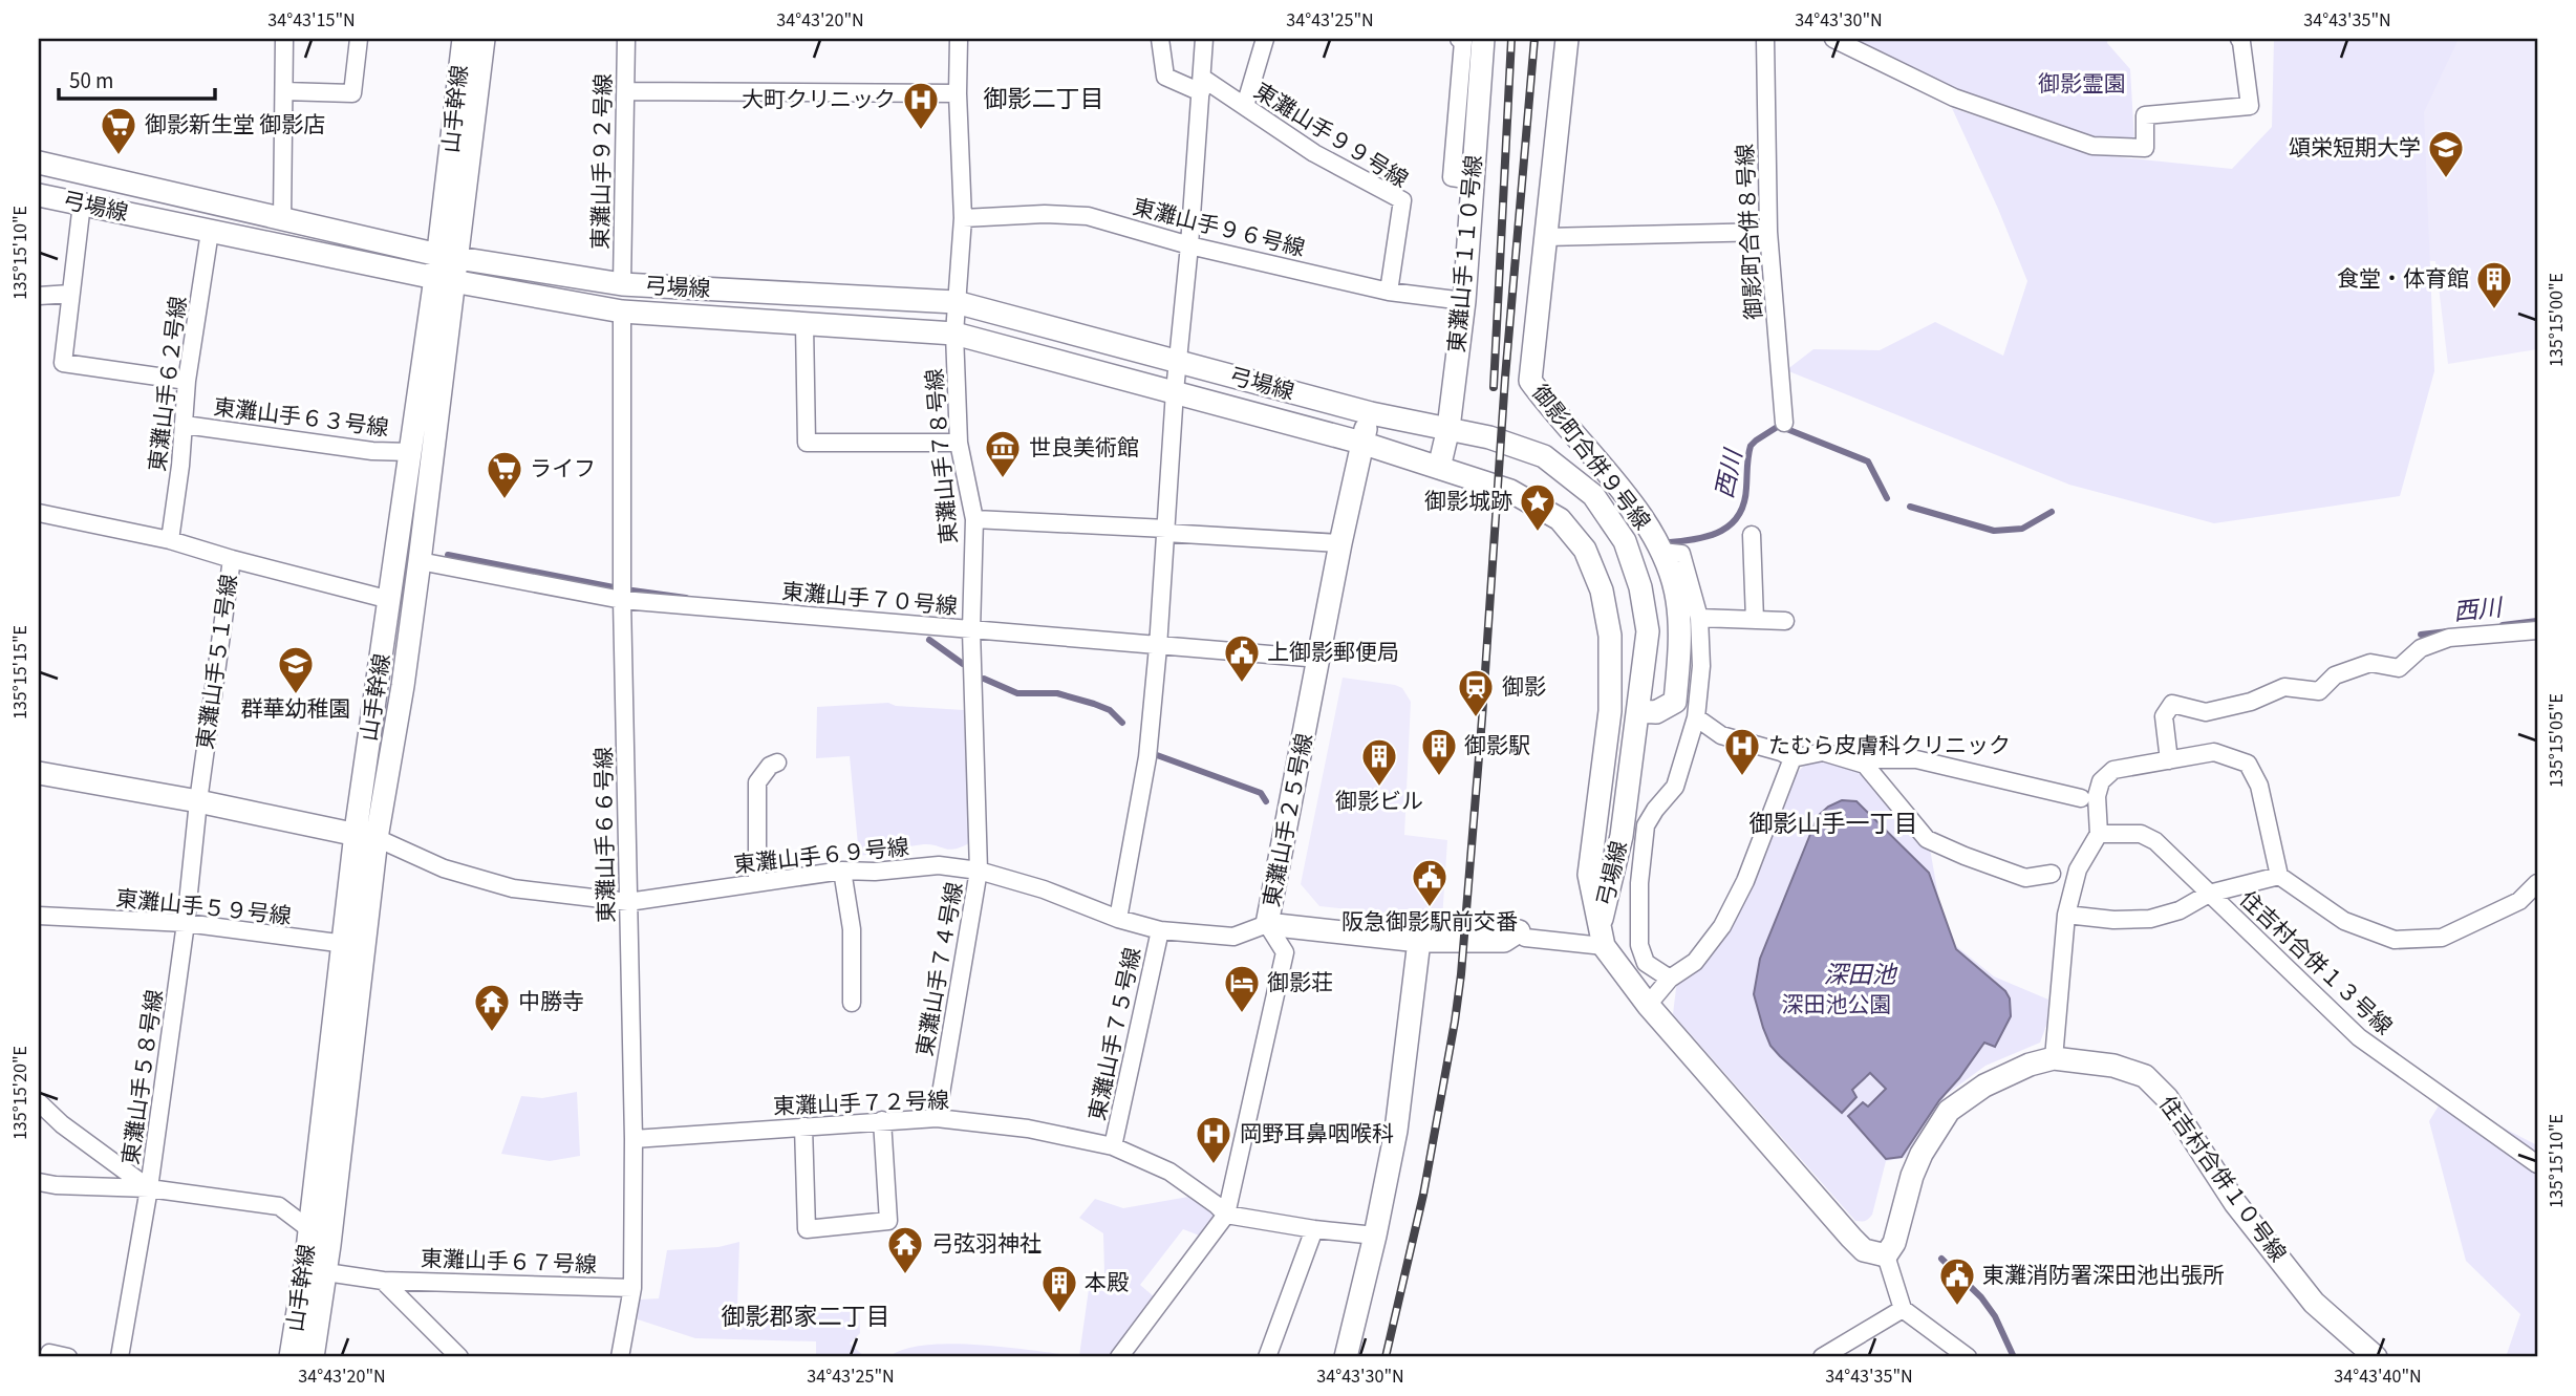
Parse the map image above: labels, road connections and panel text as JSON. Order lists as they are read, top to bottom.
{
  "streets": {
    "street": [
      "山手幹線",
      "東灘山手９９号線",
      "東灘山手９２号線",
      "弓場線",
      "東灘山手９６号線",
      "御影町合併８号線",
      "東灘山手１１０号線",
      "東灘山手６２号線",
      "東灘山手６３号線",
      "東灘山手７８号線",
      "御影町合併９号線",
      "東灘山手７０号線",
      "東灘山手５１号線",
      "東灘山手２５号線",
      "東灘山手６６号線",
      "東灘山手６９号線",
      "東灘山手５９号線",
      "住吉村合併１３号線",
      "東灘山手７４号線",
      "東灘山手７５号線",
      "東灘山手５８号線",
      "東灘山手７２号線",
      "住吉村合併１０号線",
      "東灘山手６７号線"
    ]
  },
  "crossings": [
    ["山手幹線", "弓場線"],
    ["山手幹線", "東灘山手６３号線"],
    ["山手幹線", "東灘山手７０号線"],
    ["山手幹線", "東灘山手６９号線"],
    ["山手幹線", "東灘山手５９号線"],
    ["山手幹線", "東灘山手６７号線"],
    ["東灘山手９９号線", "東灘山手９６号線"],
    ["東灘山手９２号線", "弓場線"],
    ["弓場線", "東灘山手１１０号線"],
    ["弓場線", "東灘山手６２号線"],
    ["弓場線", "東灘山手７８号線"],
    ["弓場線", "御影町合併９号線"],
    ["弓場線", "東灘山手２５号線"],
    ["弓場線", "東灘山手６６号線"],
    ["弓場線", "住吉村合併１０号線"],
    ["東灘山手９６号線", "東灘山手１１０号線"],
    ["東灘山手９６号線", "東灘山手７８号線"],
    ["東灘山手６２号線", "東灘山手６３号線"],
    ["東灘山手６２号線", "東灘山手５１号線"],
    ["東灘山手７８号線", "東灘山手７０号線"],
    ["東灘山手７８号線", "東灘山手６９号線"],
    ["東灘山手７８号線", "東灘山手７４号線"],
    ["東灘山手７０号線", "東灘山手２５号線"],
    ["東灘山手７０号線", "東灘山手６６号線"],
    ["東灘山手５１号線", "東灘山手５８号線"],
    ["東灘山手２５号線", "東灘山手６９号線"],
    ["東灘山手６６号線", "東灘山手６９号線"],
    ["東灘山手６６号線", "東灘山手７２号線"],
    ["東灘山手６６号線", "東灘山手６７号線"],
    ["東灘山手６９号線", "東灘山手７４号線"],
    ["東灘山手６９号線", "東灘山手７５号線"],
    ["東灘山手５９号線", "東灘山手５８号線"],
    ["東灘山手７４号線", "東灘山手７２号線"],
    ["東灘山手７５号線", "東灘山手７２号線"]
  ],
  "districts": ["御影二丁目", "御影山手一丁目", "御影郡家二丁目"],
  "water": ["西川", "深田池"],
  "parks": ["御影霊園", "深田池公園"],
  "places": {
    "hospital": ["大町クリニック", "たむら皮膚科クリニック", "岡野耳鼻咽喉科"],
    "supermarket": ["御影新生堂 御影店", "ライフ"],
    "school or university": ["頌栄短期大学", "群華幼稚園"],
    "building": [
      "食堂・体育館",
      "御影駅",
      "御影ビル",
      "本殿"
    ],
    "museum": ["世良美術館"],
    "place": ["御影城跡"],
    "public building": ["上御影郵便局", "阪急御影駅前交番", "東灘消防署深田池出張所"],
    "station": ["御影"],
    "hotel": ["御影荘"],
    "temple": ["中勝寺", "弓弦羽神社"]
  },
  "scale_bar": "50 m",
  "coordinates": [
    "34°43'15\"N",
    "34°43'20\"N",
    "34°43'25\"N",
    "34°43'30\"N",
    "34°43'35\"N",
    "135°15'10\"E",
    "135°15'00\"E",
    "135°15'15\"E",
    "135°15'05\"E",
    "135°15'20\"E",
    "34°43'40\"N"
  ]
}
